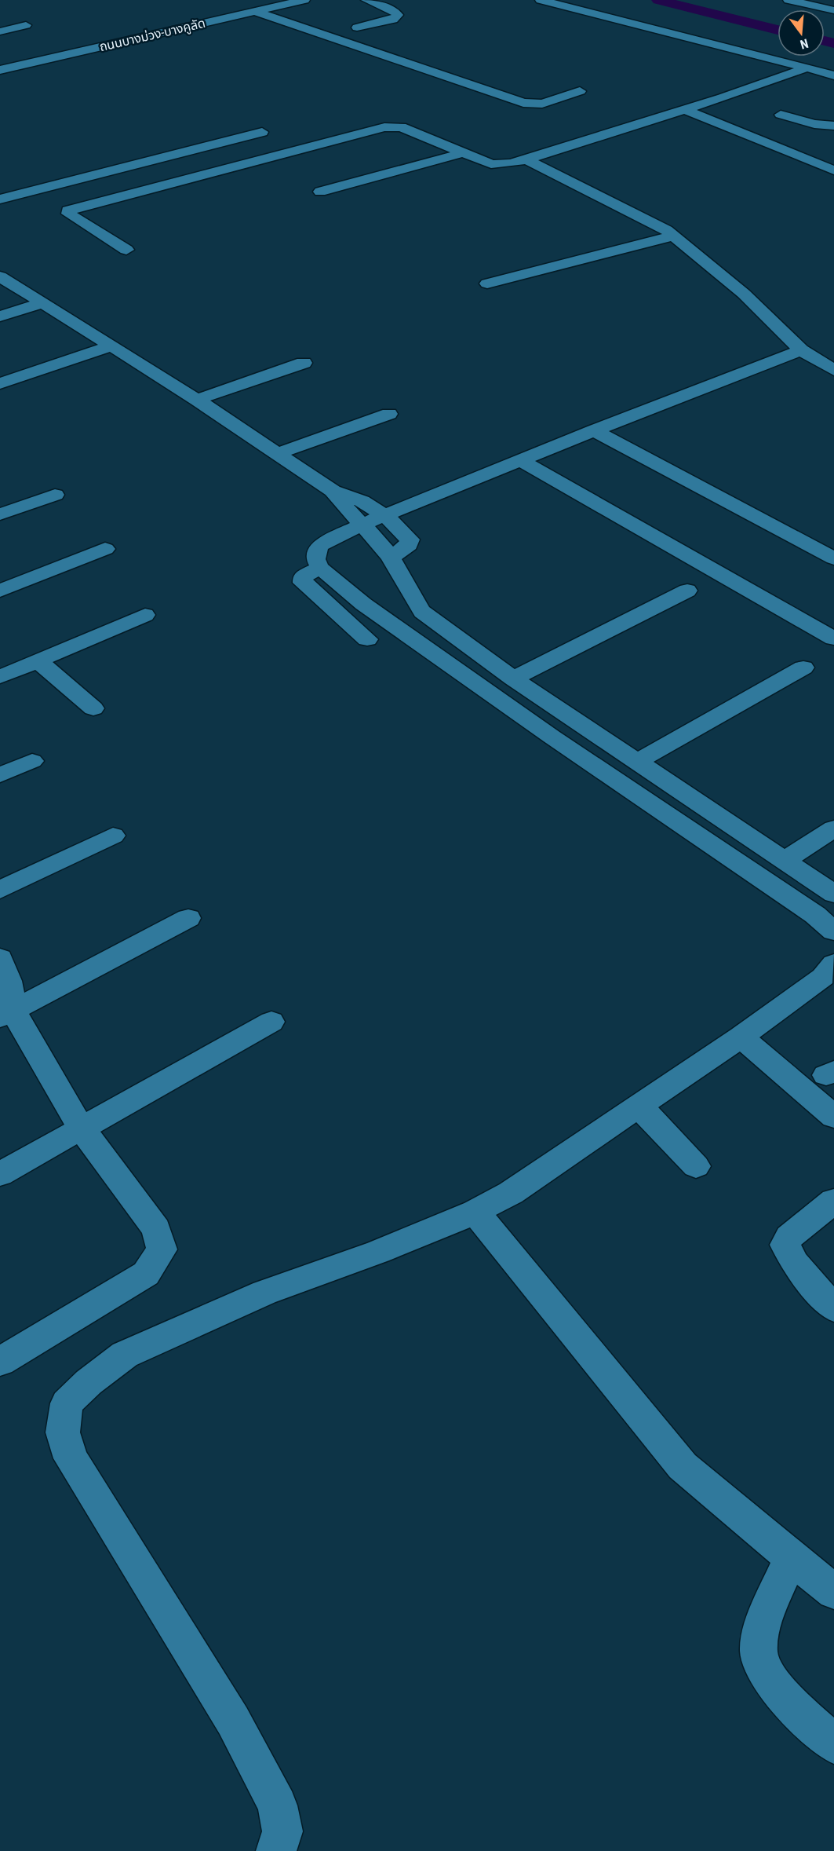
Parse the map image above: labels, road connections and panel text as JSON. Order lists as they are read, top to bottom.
{
  "streets": {
    "street": ["ถนนบางม่วง-บางคูลัด"]
  },
  "north": "bottom"
}
